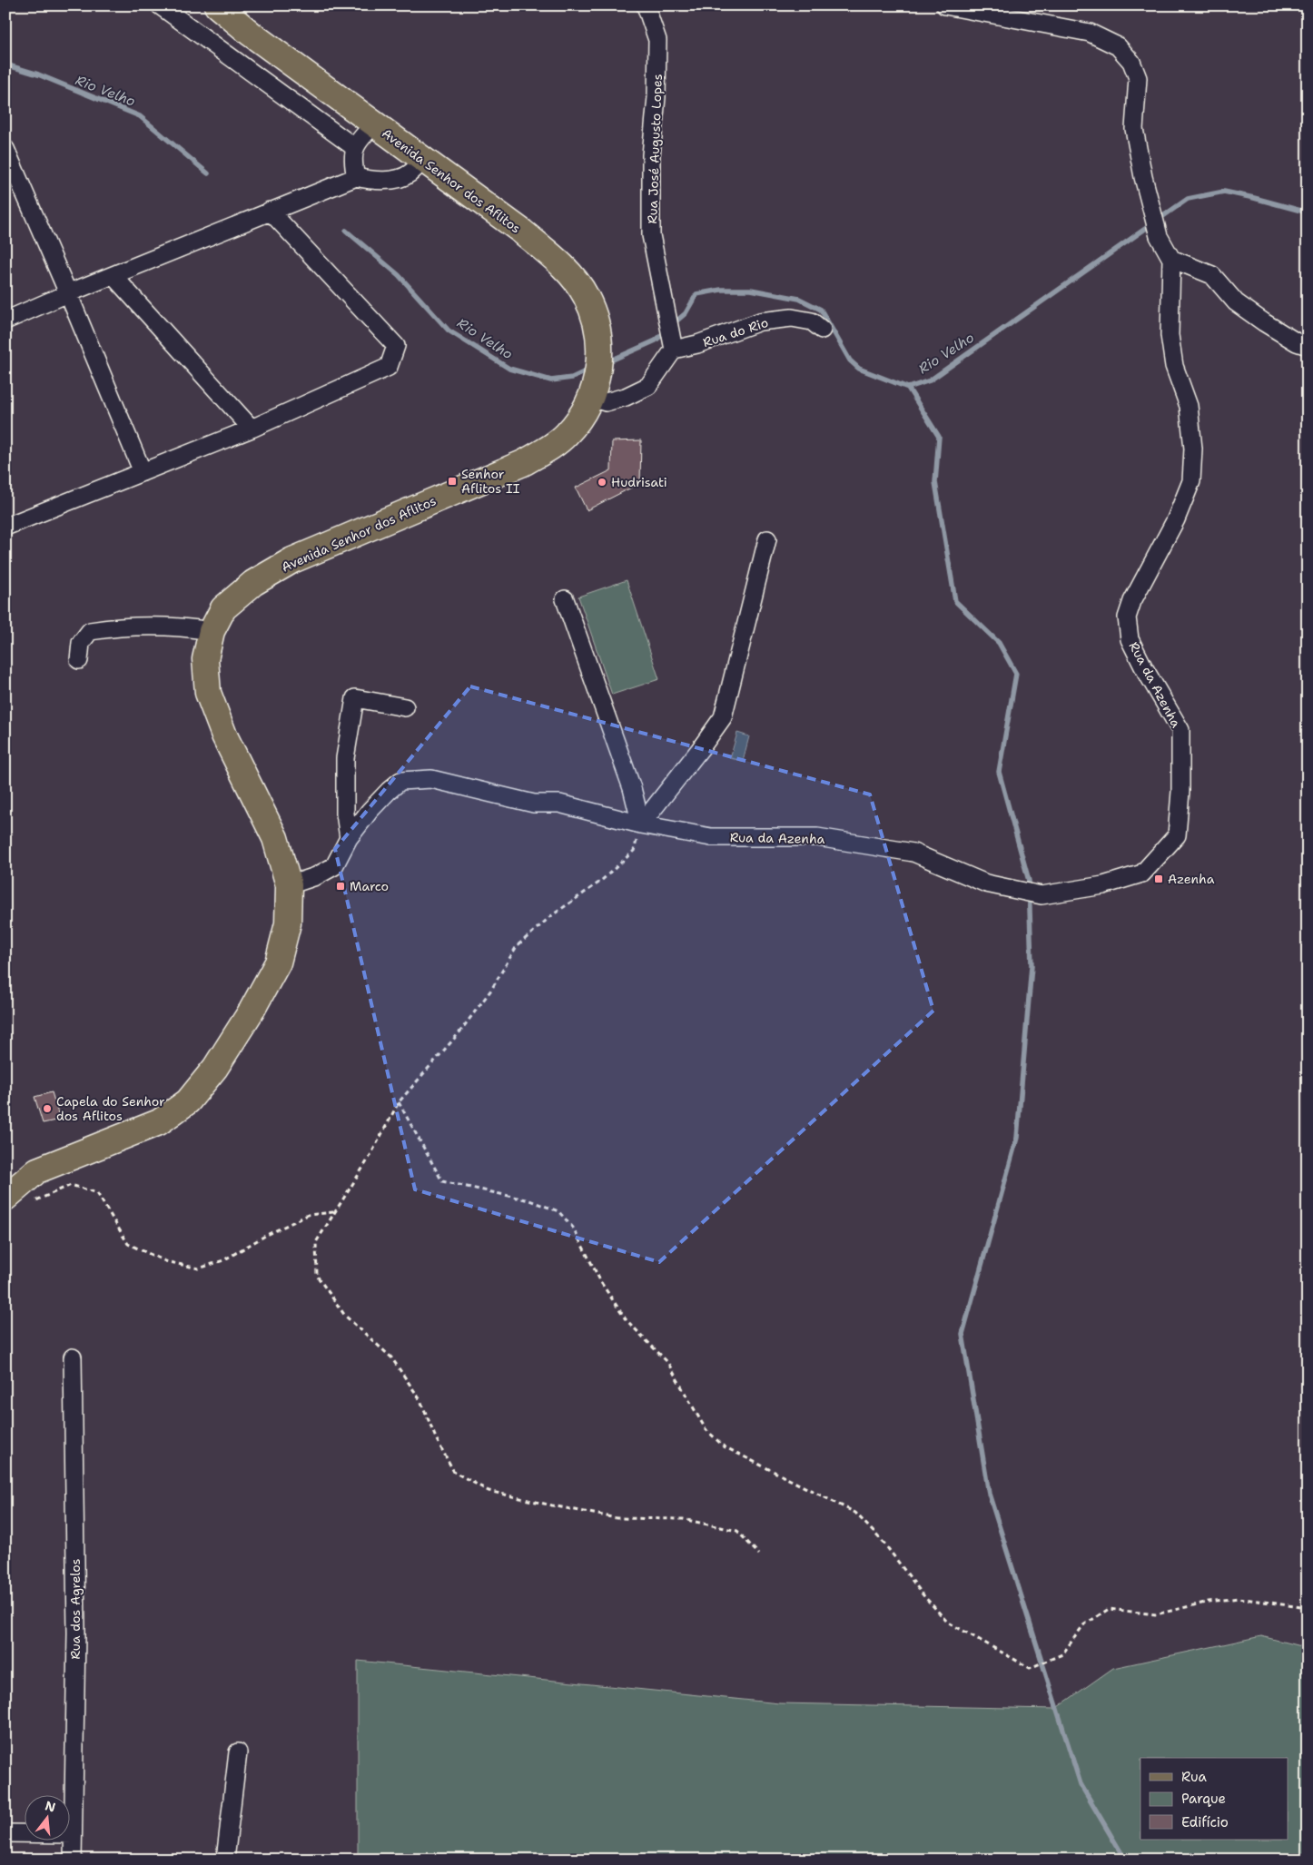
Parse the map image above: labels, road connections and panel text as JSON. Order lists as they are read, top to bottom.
{
  "streets": {
    "main road": ["Avenida Senhor dos Aflitos"],
    "street": [
      "Rua José Augusto Lopes",
      "Rua do Rio",
      "Rua da Azenha",
      "Rua dos Agrelos"
    ]
  },
  "crossings": [
    ["Rua José Augusto Lopes", "Rua do Rio"],
    ["Avenida Senhor dos Aflitos", "Rua da Azenha"]
  ],
  "water": ["Rio Velho"],
  "places": {
    "transit": ["Senhor Aflitos II", "Azenha", "Marco"],
    "other": ["Hudrisati", "Capela do Senhor dos Aflitos"]
  },
  "legend": ["Rua", "Parque", "Edifício"],
  "north": "top"
}
